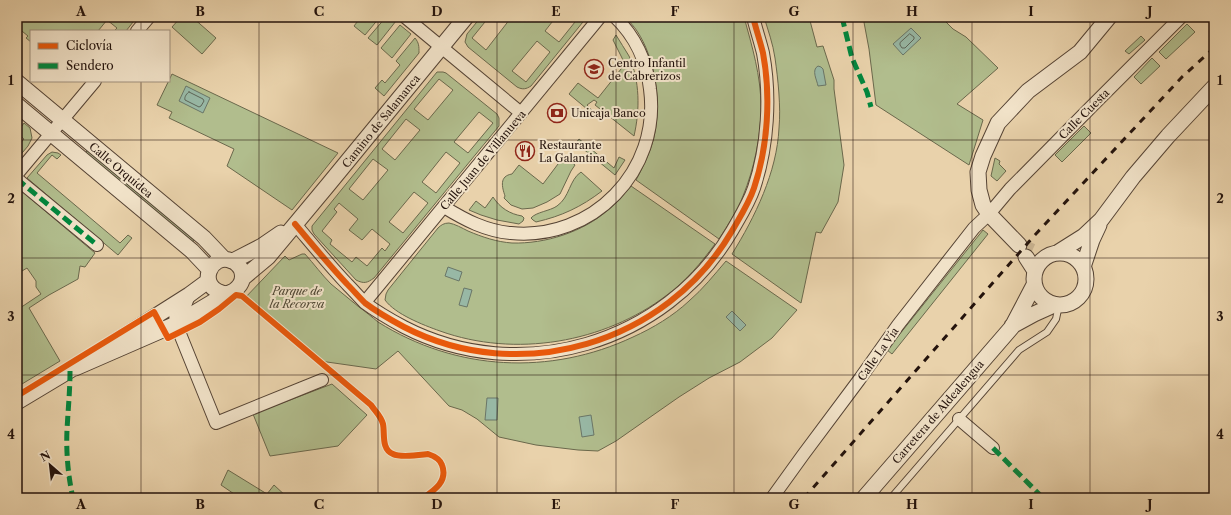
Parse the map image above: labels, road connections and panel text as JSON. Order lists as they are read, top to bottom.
{
  "streets": {
    "street": [
      "Calle Cuesta",
      "Camino de Salamanca",
      "Calle Juan de Villanueva",
      "Calle Orquídea",
      "Calle La Vía",
      "Carretera de Aldealengua"
    ]
  },
  "crossings": [
    ["Calle Cuesta", "Calle La Vía"],
    ["Camino de Salamanca", "Calle Orquídea"]
  ],
  "parks": ["Parque de la Recorva"],
  "places": {
    "school or university": ["Centro Infantil de Cabrerizos"],
    "bank": ["Unicaja Banco"],
    "restaurant": ["Restaurante La Galantina"]
  },
  "legend": ["Ciclovía", "Sendero"],
  "north": "top left",
  "grid": {
    "columns": [
      "A",
      "B",
      "C",
      "D",
      "E",
      "F",
      "G",
      "H",
      "I",
      "J"
    ],
    "rows": [
      "1",
      "2",
      "3",
      "4"
    ]
  }
}
